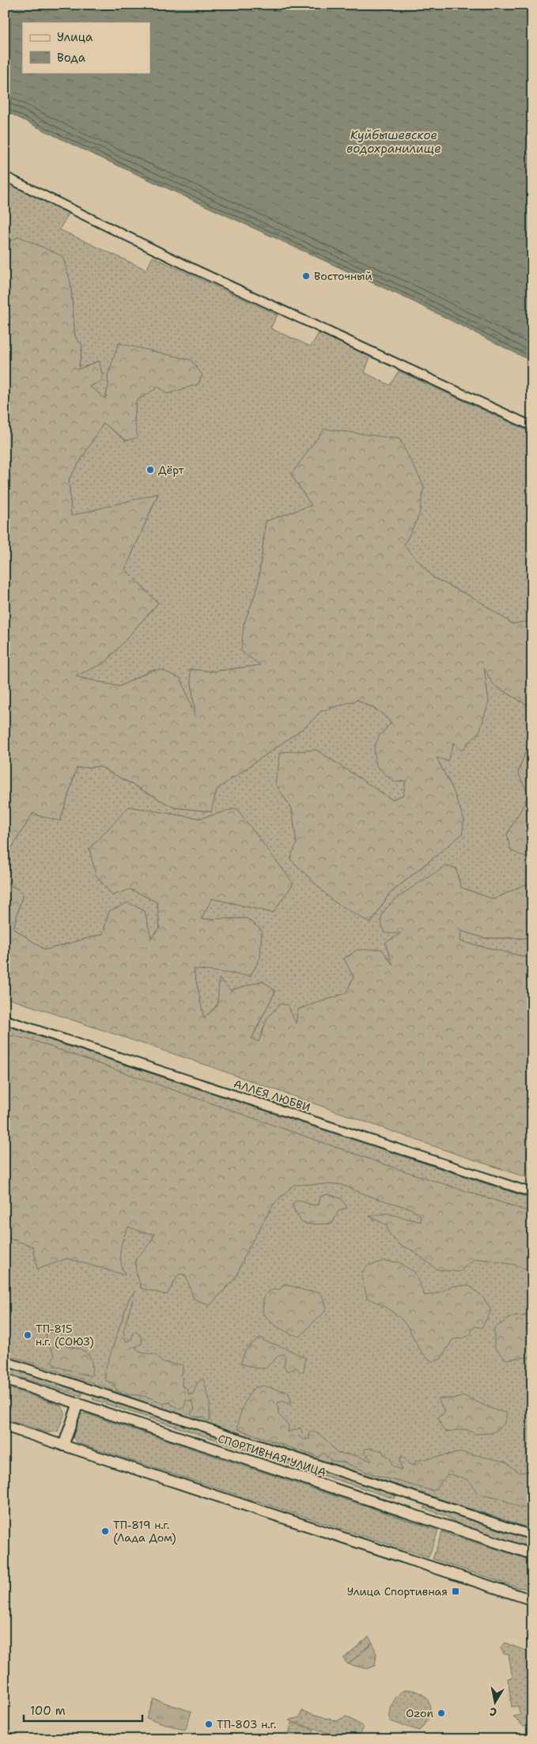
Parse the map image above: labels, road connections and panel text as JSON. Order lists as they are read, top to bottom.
{
  "streets": {
    "main road": ["СПОРТИВНАЯ УЛИЦА"],
    "street": ["АЛЛЕЯ ЛЮБВИ"]
  },
  "water": ["Куйбышевское водохранилище"],
  "places": {
    "other": [
      "Восточный",
      "Дёрт",
      "ТП-815 н.г. (СОЮЗ)",
      "ТП-819 н.г. (Лада Дом)",
      "Ozon",
      "ТП-803 н.г."
    ],
    "transit": ["Улица Спортивная"]
  },
  "legend": ["Улица", "Вода"],
  "scale_bar": "100 m",
  "north": "bottom"
}
